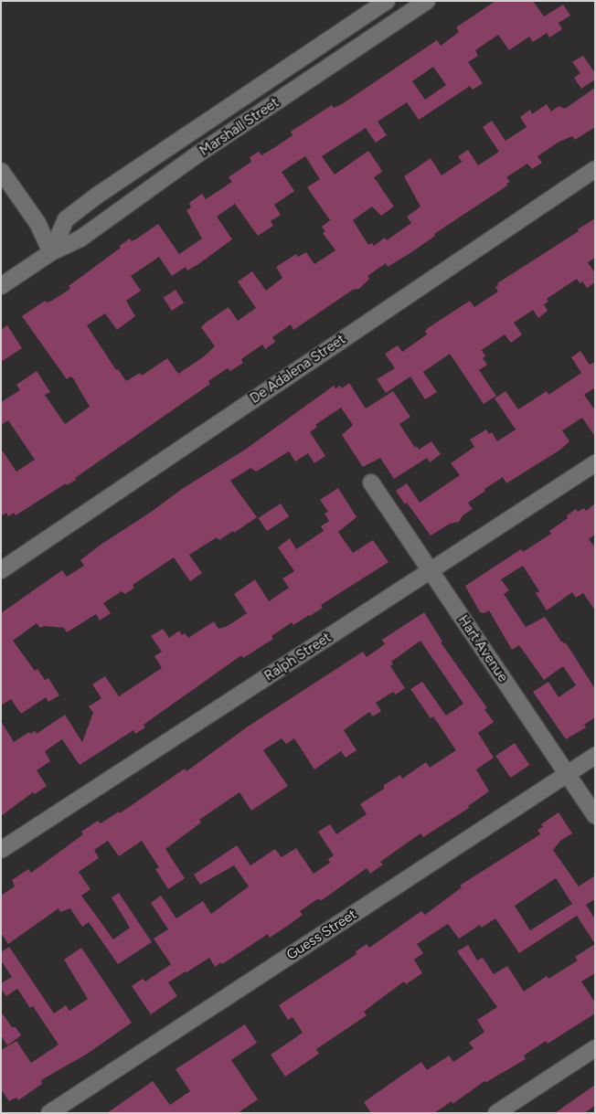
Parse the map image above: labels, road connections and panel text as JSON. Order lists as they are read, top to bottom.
{
  "streets": {
    "street": [
      "Marshall Street",
      "De Adalena Street",
      "Hart Avenue",
      "Ralph Street",
      "Guess Street"
    ]
  },
  "crossings": [
    ["Hart Avenue", "Ralph Street"],
    ["Hart Avenue", "Guess Street"]
  ]
}
